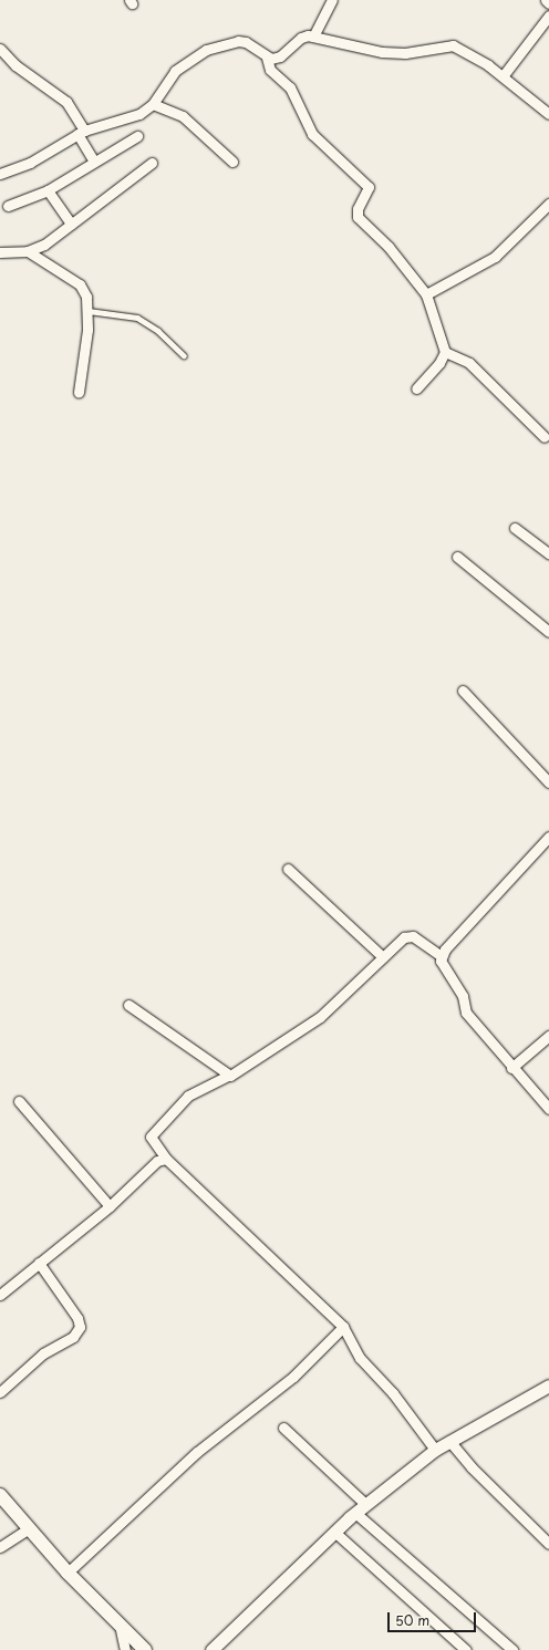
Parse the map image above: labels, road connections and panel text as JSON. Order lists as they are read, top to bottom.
{
  "scale_bar": "50 m"
}
